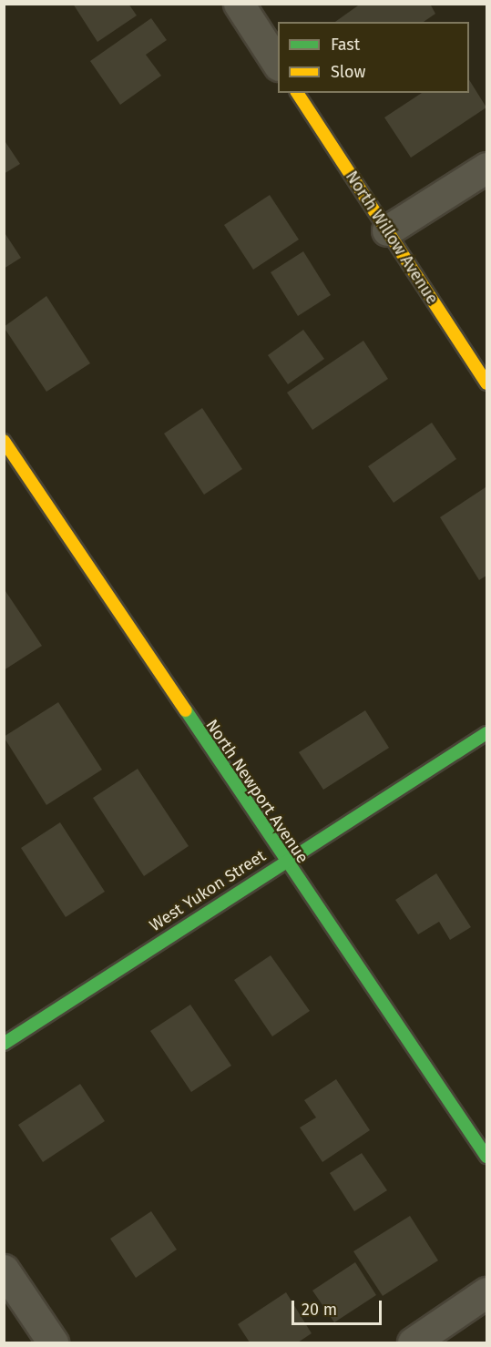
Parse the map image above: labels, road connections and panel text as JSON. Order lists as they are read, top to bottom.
{
  "streets": {
    "street": ["North Willow Avenue", "North Newport Avenue", "West Yukon Street"]
  },
  "crossings": [
    ["North Newport Avenue", "West Yukon Street"]
  ],
  "legend": ["Fast", "Slow"],
  "scale_bar": "20 m"
}
